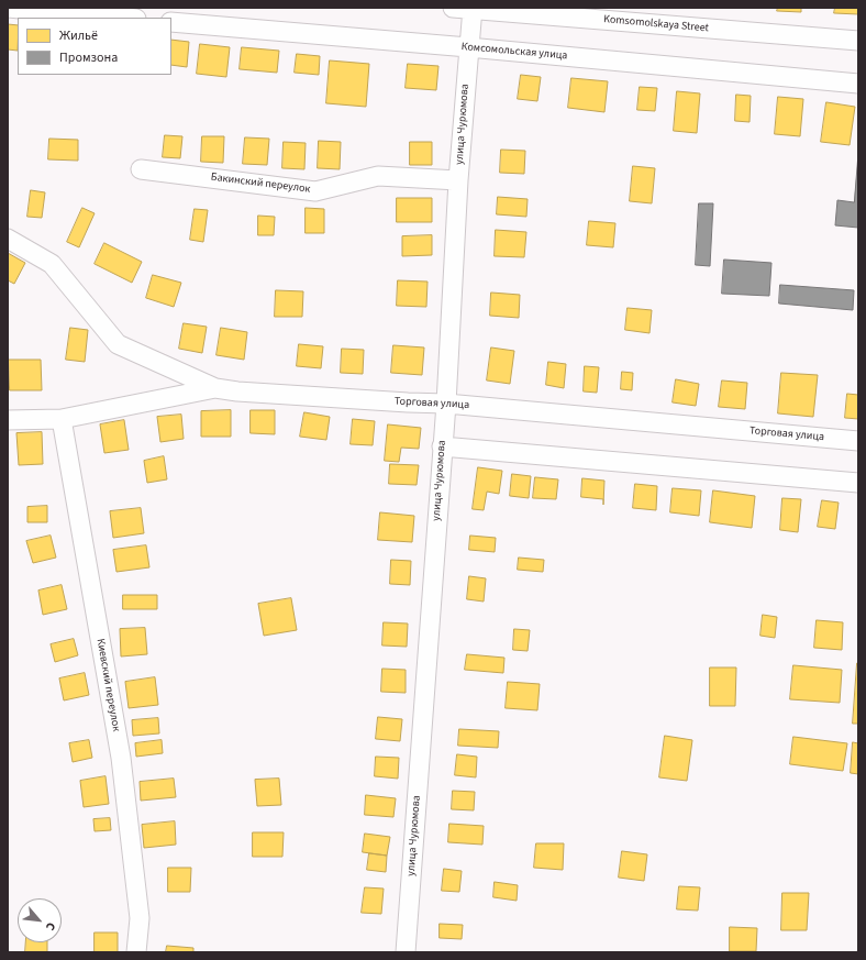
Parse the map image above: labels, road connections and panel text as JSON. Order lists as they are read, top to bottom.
{
  "streets": {
    "street": [
      "Komsomolskaya Street",
      "Комсомольская улица",
      "улица Чурюмова",
      "Бакинский переулок",
      "Торговая улица",
      "Киевский переулок"
    ]
  },
  "crossings": [
    ["Komsomolskaya Street", "улица Чурюмова"],
    ["Комсомольская улица", "улица Чурюмова"],
    ["улица Чурюмова", "Бакинский переулок"],
    ["улица Чурюмова", "Торговая улица"],
    ["Торговая улица", "Киевский переулок"]
  ],
  "legend": ["Жильё", "Промзона"],
  "north": "bottom right"
}
